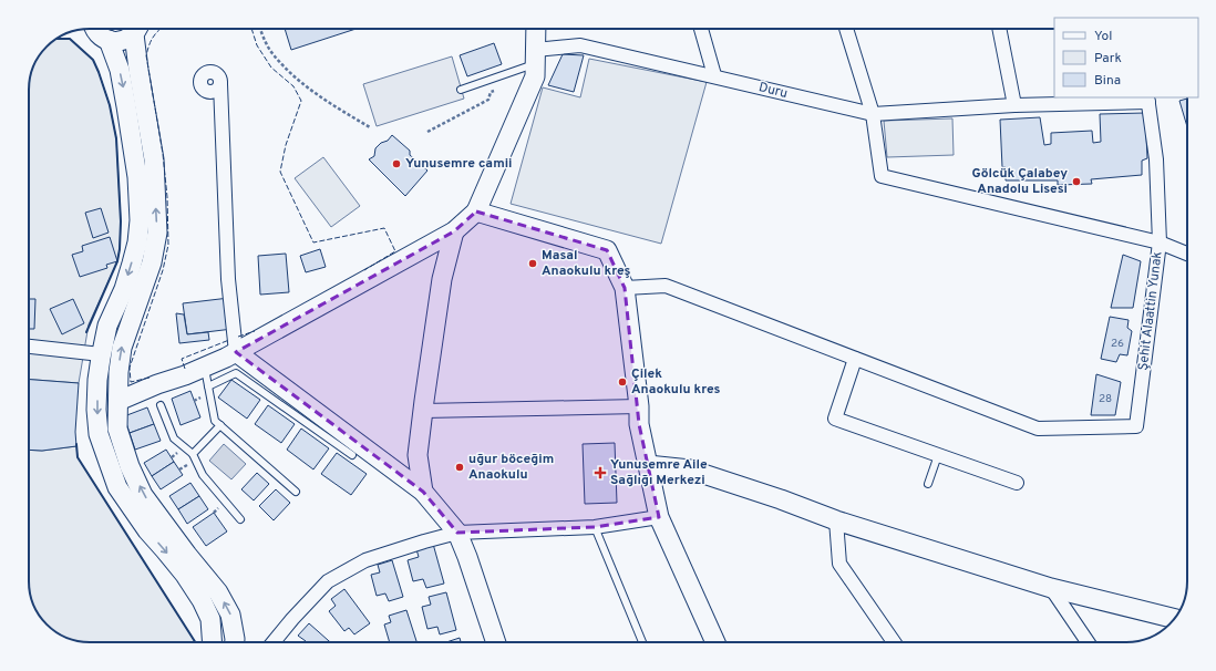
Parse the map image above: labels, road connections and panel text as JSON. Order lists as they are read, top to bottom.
{
  "streets": {
    "street": ["Duru", "Şehit Alaattin Yunak"]
  },
  "crossings": [
    ["Duru", "Şehit Alaattin Yunak"]
  ],
  "places": {
    "other": [
      "Yunusemre camii",
      "Gölcük Çalabey Anadolu Lisesi",
      "Masal Anaokulu kreş",
      "Çilek Anaokulu kres",
      "uğur böceğim Anaokulu"
    ],
    "health": ["Yunusemre Aile Sağlığı Merkezi"]
  },
  "house_numbers": ["26", "28"],
  "legend": ["Yol", "Park", "Bina"]
}
